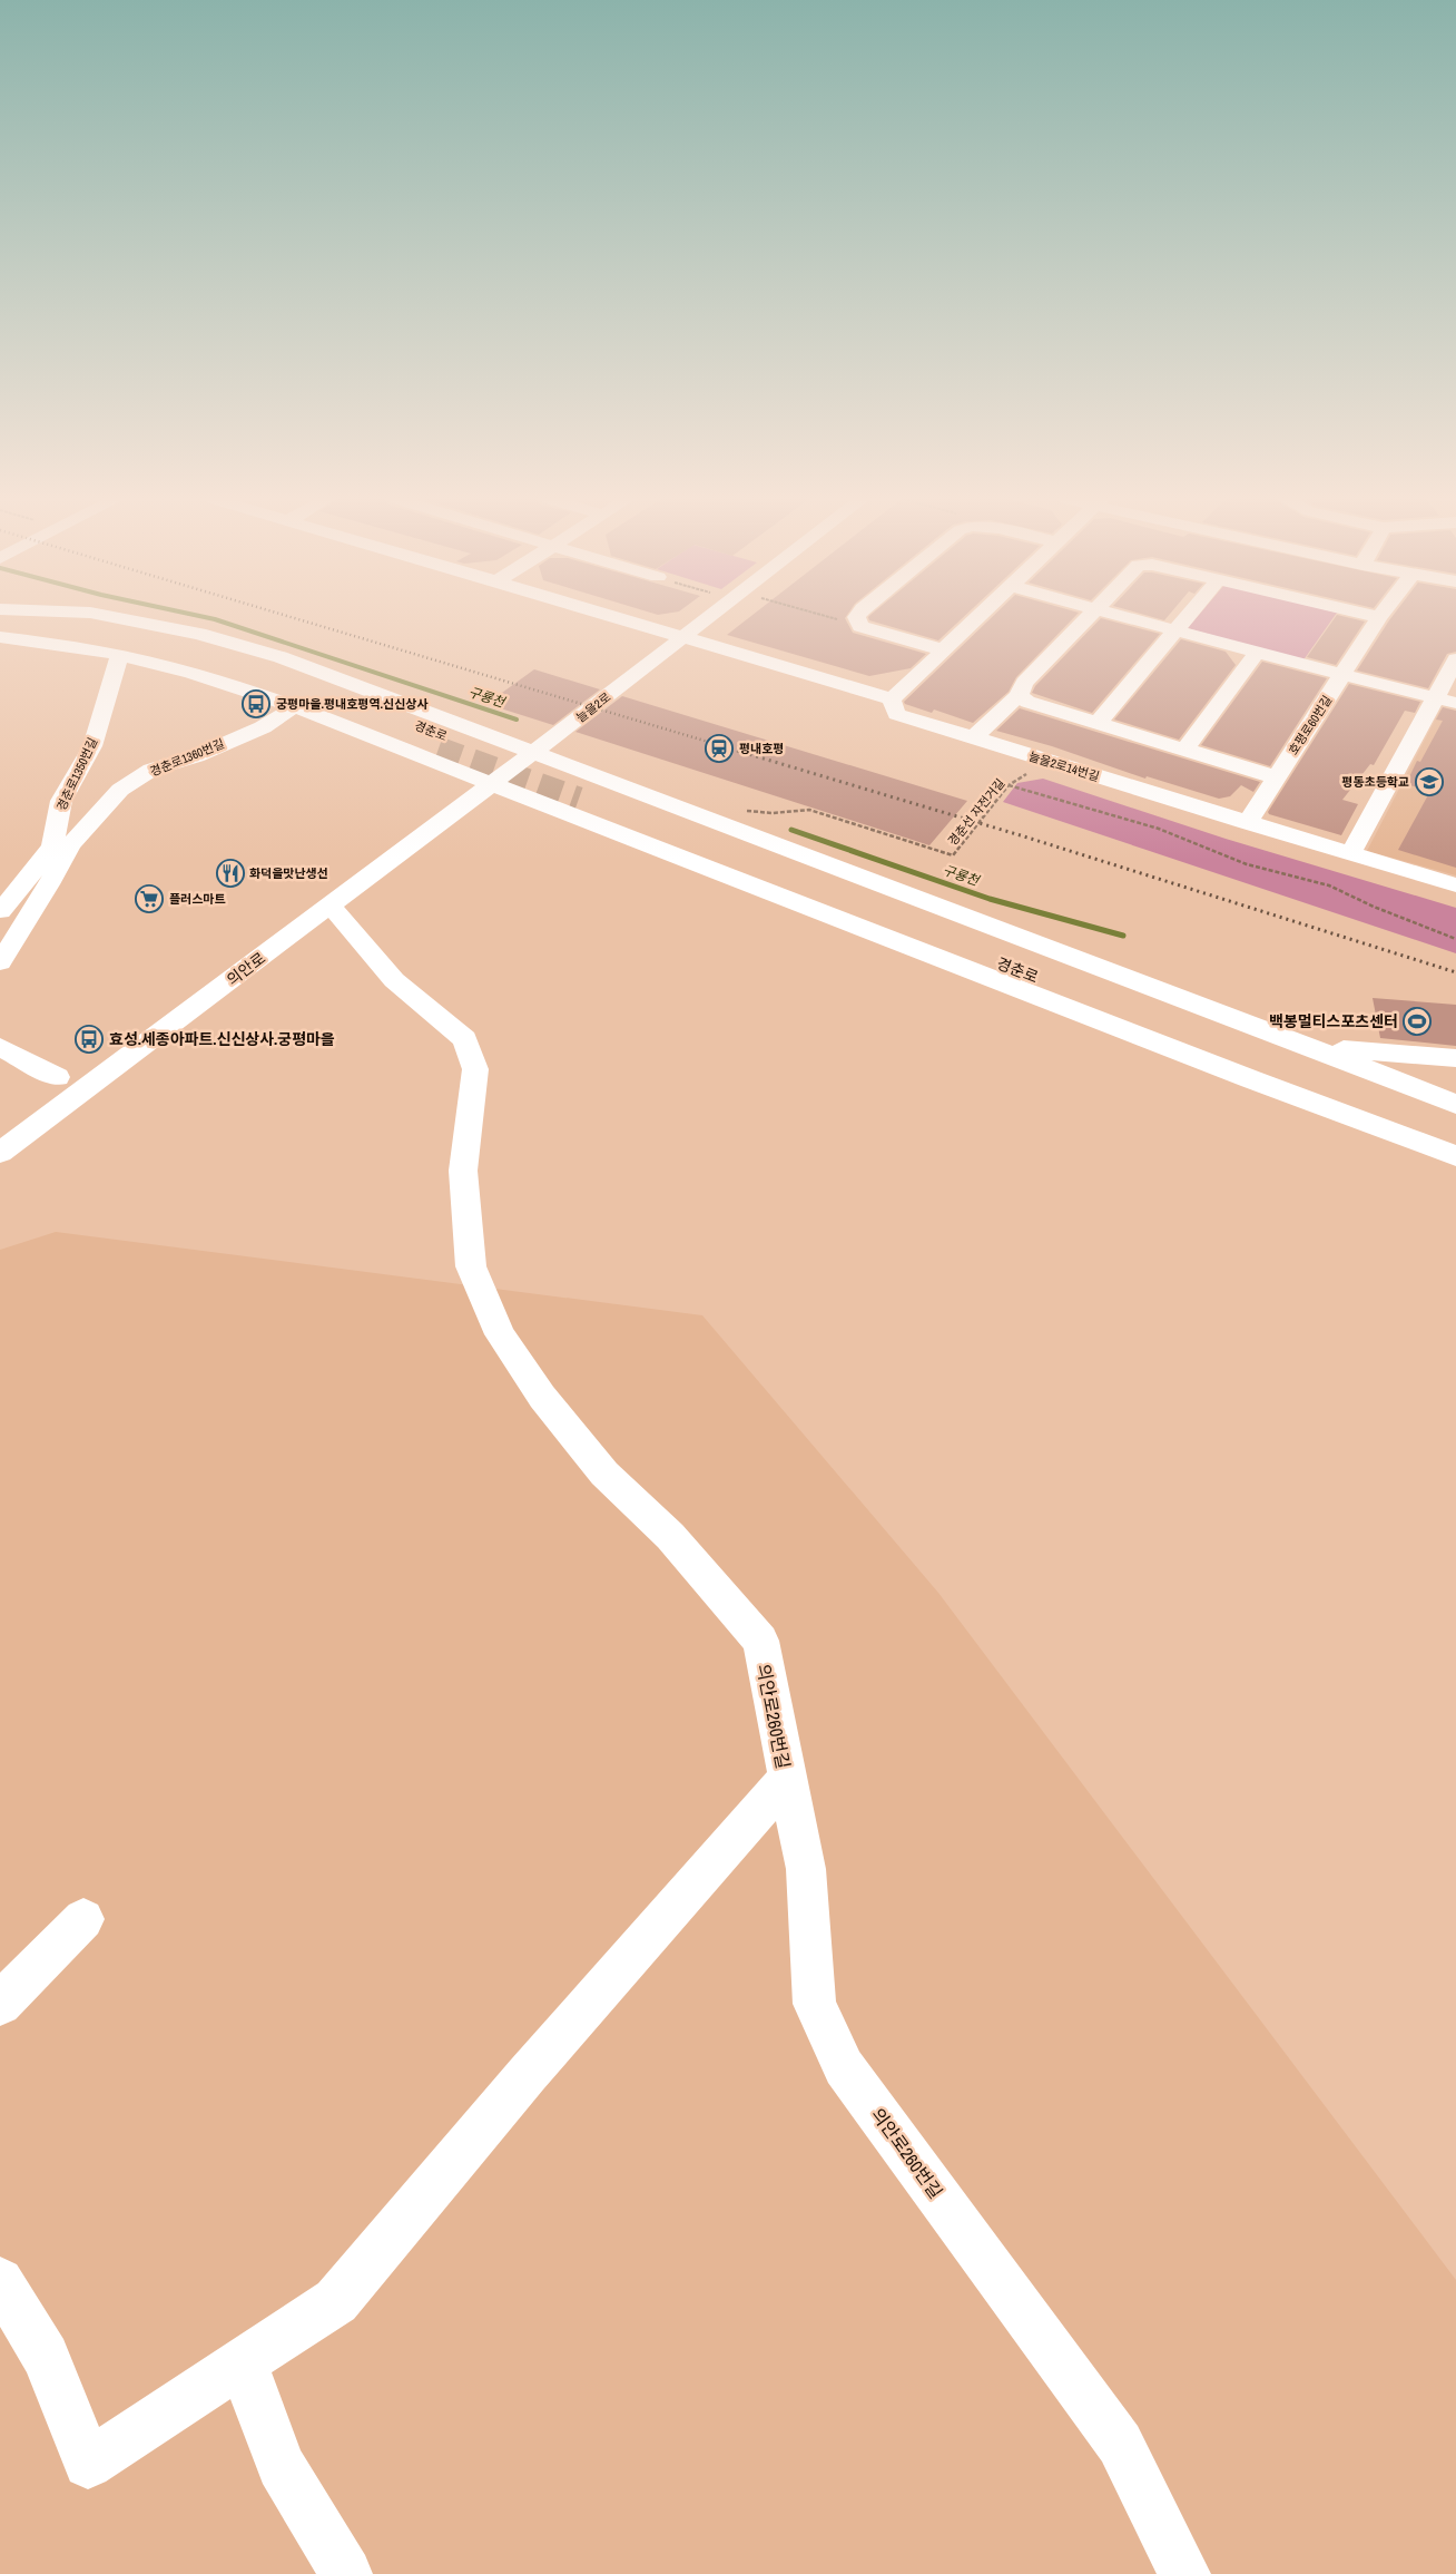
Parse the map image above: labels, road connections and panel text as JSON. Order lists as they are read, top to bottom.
{
  "streets": {
    "street": [
      "늘을2로",
      "호평로60번길",
      "경춘로",
      "경춘로1360번길",
      "늘을2로14번길",
      "경춘로1350번길",
      "의안로",
      "의안로260번길"
    ],
    "path": ["경춘선 자전거길"]
  },
  "crossings": [
    ["늘을2로", "의안로"],
    ["호평로60번길", "늘을2로14번길"],
    ["경춘로1360번길", "경춘로1350번길"],
    ["의안로", "의안로260번길"]
  ],
  "water": ["구룡천"],
  "places": {
    "bus stop": ["궁평마을.평내호평역.신신상사", "효성.세종아파트.신신상사.궁평마을"],
    "station": ["평내호평"],
    "school or university": ["평동초등학교"],
    "restaurant": ["화덕을맛난생선"],
    "supermarket": ["플러스마트"],
    "sports": ["백봉멀티스포츠센터"]
  }
}
